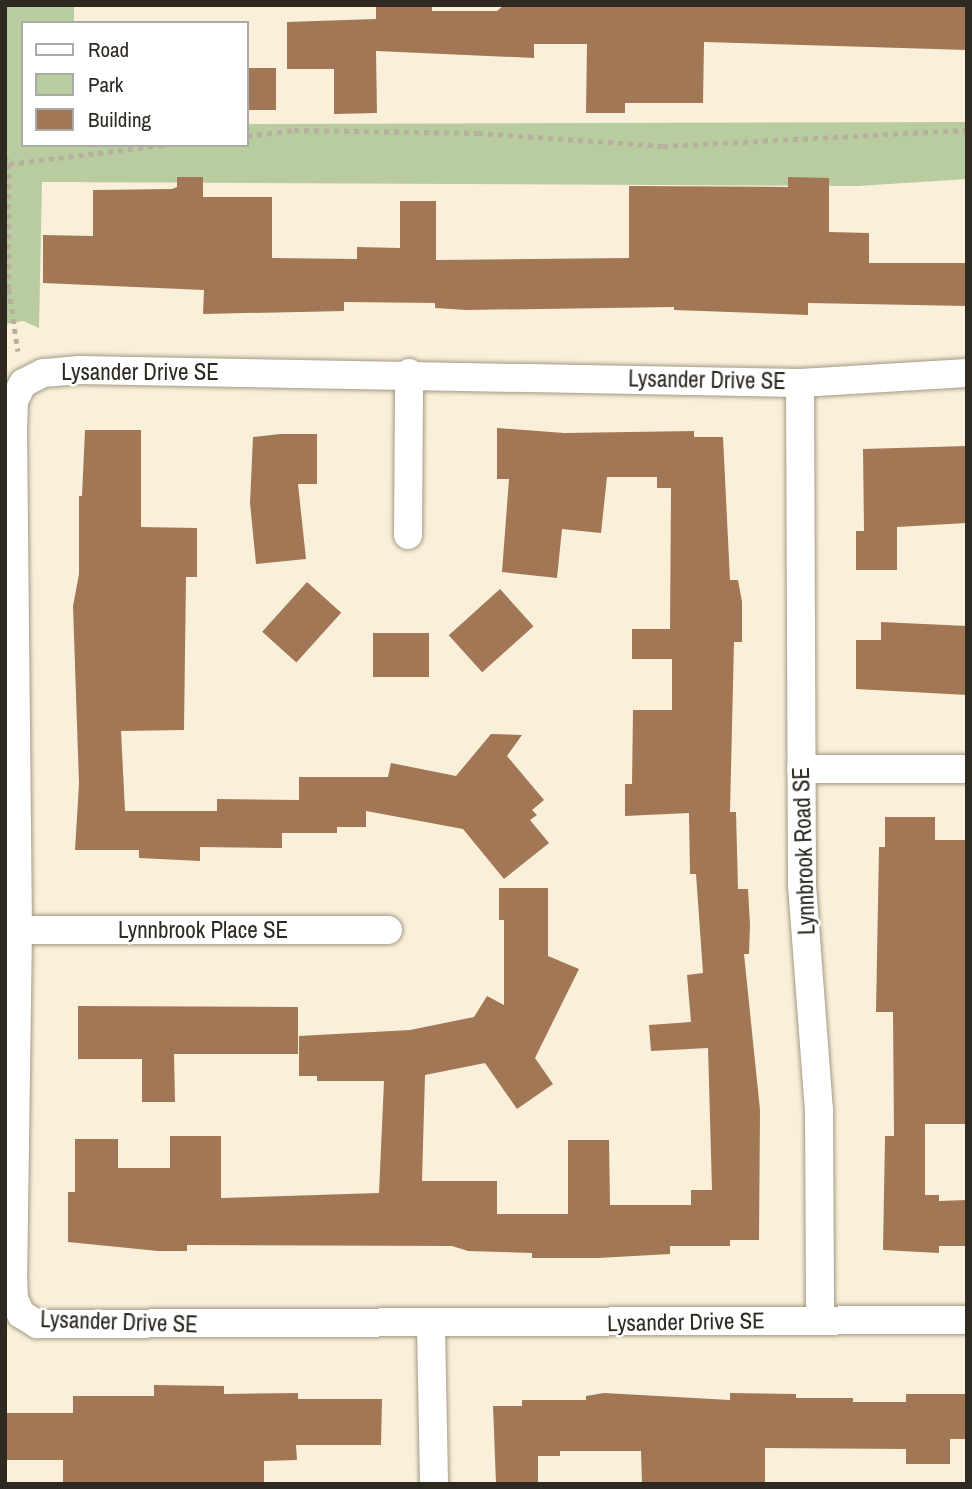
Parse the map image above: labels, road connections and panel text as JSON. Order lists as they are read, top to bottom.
{
  "streets": {
    "street": ["Lysander Drive SE", "Lynnbrook Road SE", "Lynnbrook Place SE"]
  },
  "crossings": [
    ["Lysander Drive SE", "Lynnbrook Road SE"],
    ["Lysander Drive SE", "Lynnbrook Place SE"]
  ],
  "legend": ["Road", "Park", "Building"]
}
